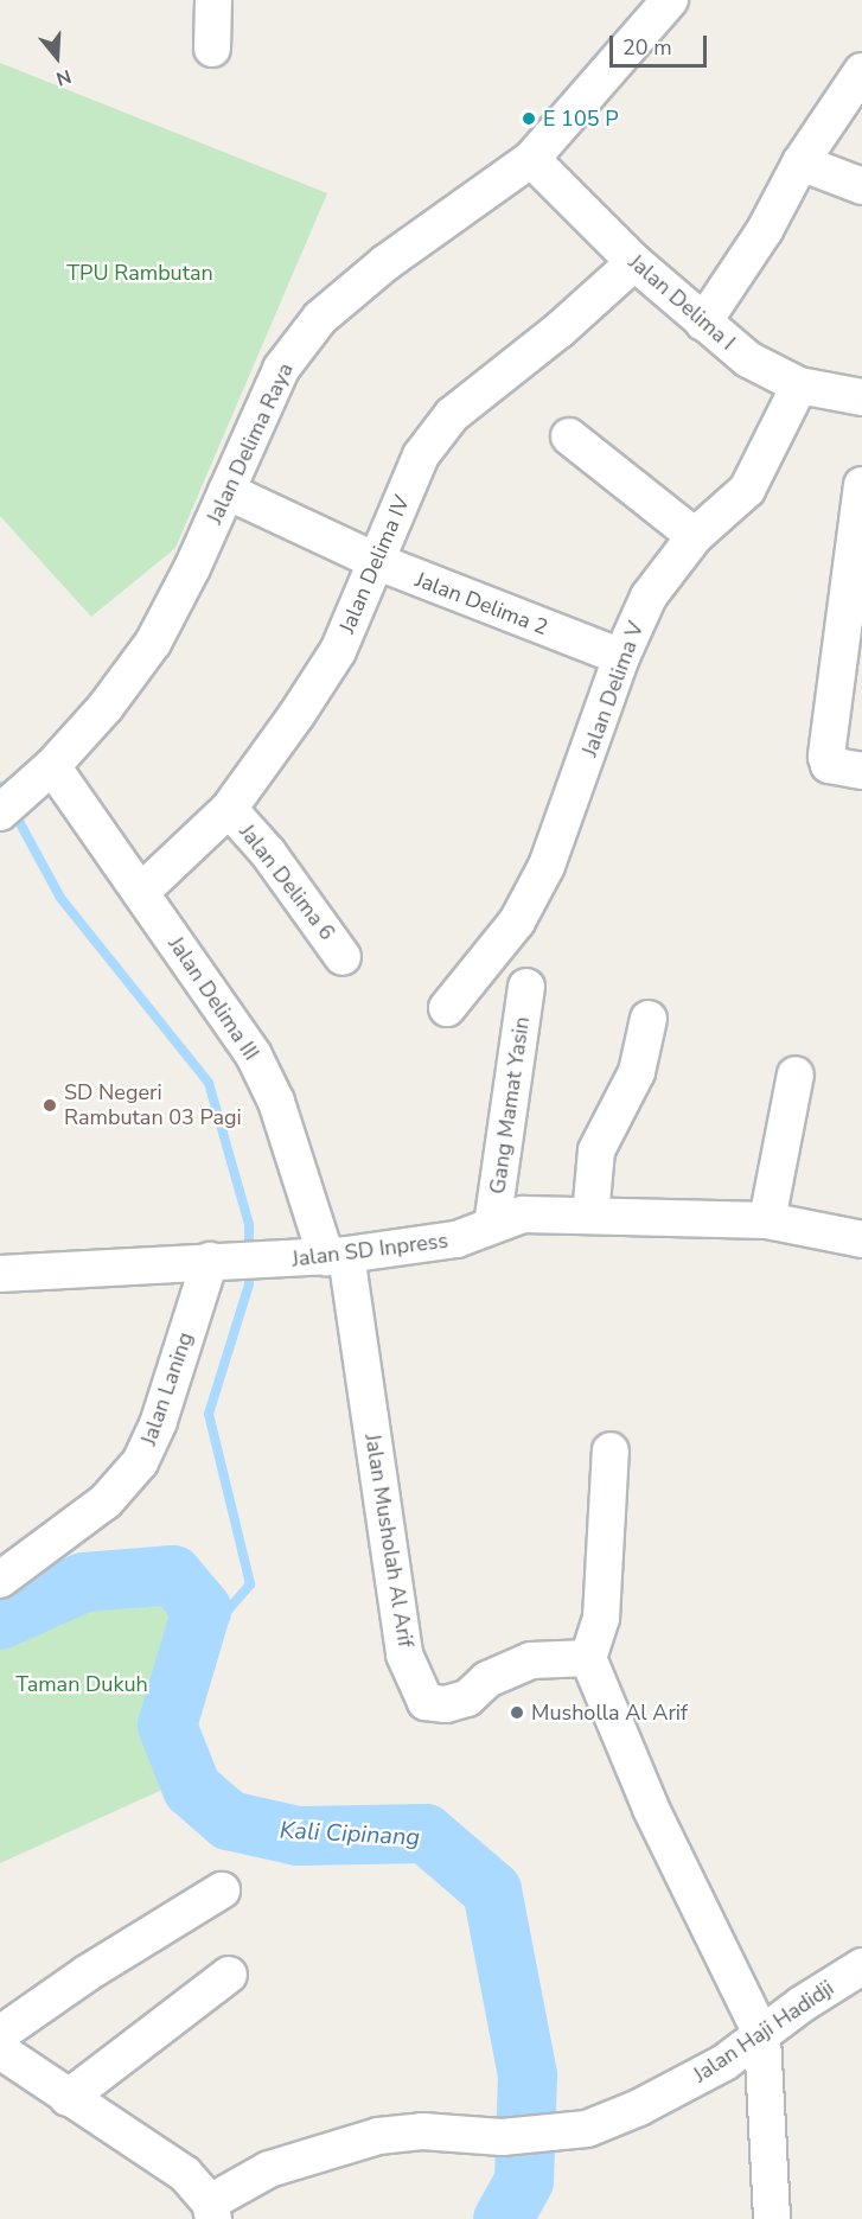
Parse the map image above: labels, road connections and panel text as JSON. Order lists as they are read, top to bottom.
{
  "streets": {
    "street": [
      "Jalan Delima I",
      "Jalan Delima Raya",
      "Jalan Delima IV",
      "Jalan Delima 2",
      "Jalan Delima V",
      "Jalan Delima 6",
      "Jalan Delima III",
      "Gang Mamat Yasin",
      "Jalan SD Inpress",
      "Jalan Laning",
      "Jalan Musholah Al Arif",
      "Jalan Haji Hadidji"
    ]
  },
  "crossings": [
    ["Jalan Delima I", "Jalan Delima Raya"],
    ["Jalan Delima I", "Jalan Delima IV"],
    ["Jalan Delima I", "Jalan Delima V"],
    ["Jalan Delima Raya", "Jalan Delima 2"],
    ["Jalan Delima Raya", "Jalan Delima III"],
    ["Jalan Delima IV", "Jalan Delima 2"],
    ["Jalan Delima IV", "Jalan Delima 6"],
    ["Jalan Delima IV", "Jalan Delima III"],
    ["Jalan Delima 2", "Jalan Delima V"],
    ["Jalan Delima III", "Jalan SD Inpress"],
    ["Jalan Delima III", "Jalan Musholah Al Arif"],
    ["Gang Mamat Yasin", "Jalan SD Inpress"],
    ["Jalan SD Inpress", "Jalan Laning"],
    ["Jalan SD Inpress", "Jalan Musholah Al Arif"]
  ],
  "water": ["Kali Cipinang"],
  "parks": ["TPU Rambutan", "Taman Dukuh"],
  "places": ["E 105 P", "SD Negeri Rambutan 03 Pagi", "Musholla Al Arif"],
  "scale_bar": "20 m",
  "north": "bottom"
}
